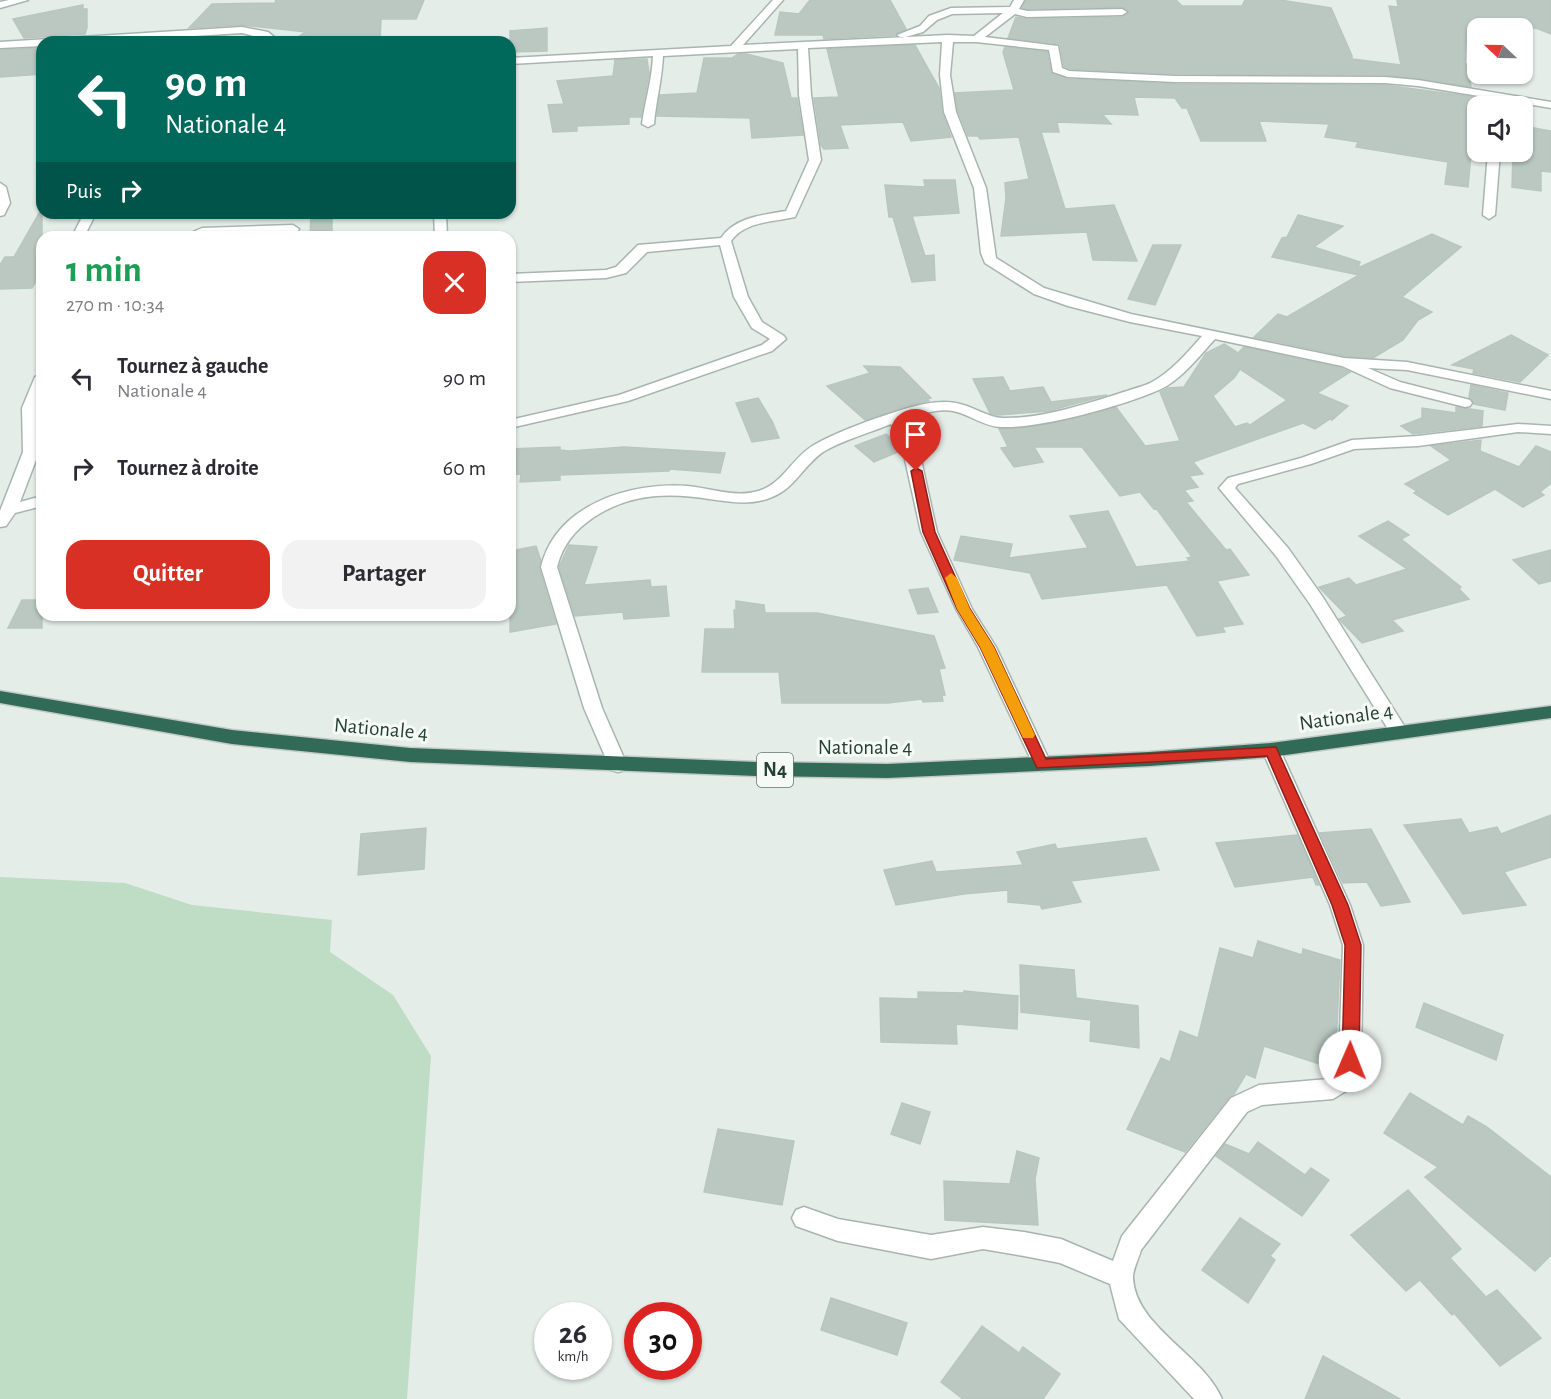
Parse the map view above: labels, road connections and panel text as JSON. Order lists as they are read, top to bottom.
{
  "streets": {
    "highway": ["Nationale 4", "N4"]
  },
  "north": "left",
  "page": {
    "turn": ["90 m", "Nationale 4"],
    "then": "Puis",
    "heading": ["1 min", "270 m · 10:34"],
    "list": [
      {
        "name": "Tournez à gauche",
        "note": "Nationale 4",
        "value": "90 m"
      },
      {
        "name": "Tournez à droite",
        "value": "60 m"
      }
    ],
    "buttons": ["Quitter", "Partager"],
    "speed": "26 km/h",
    "limit": "30"
  }
}
